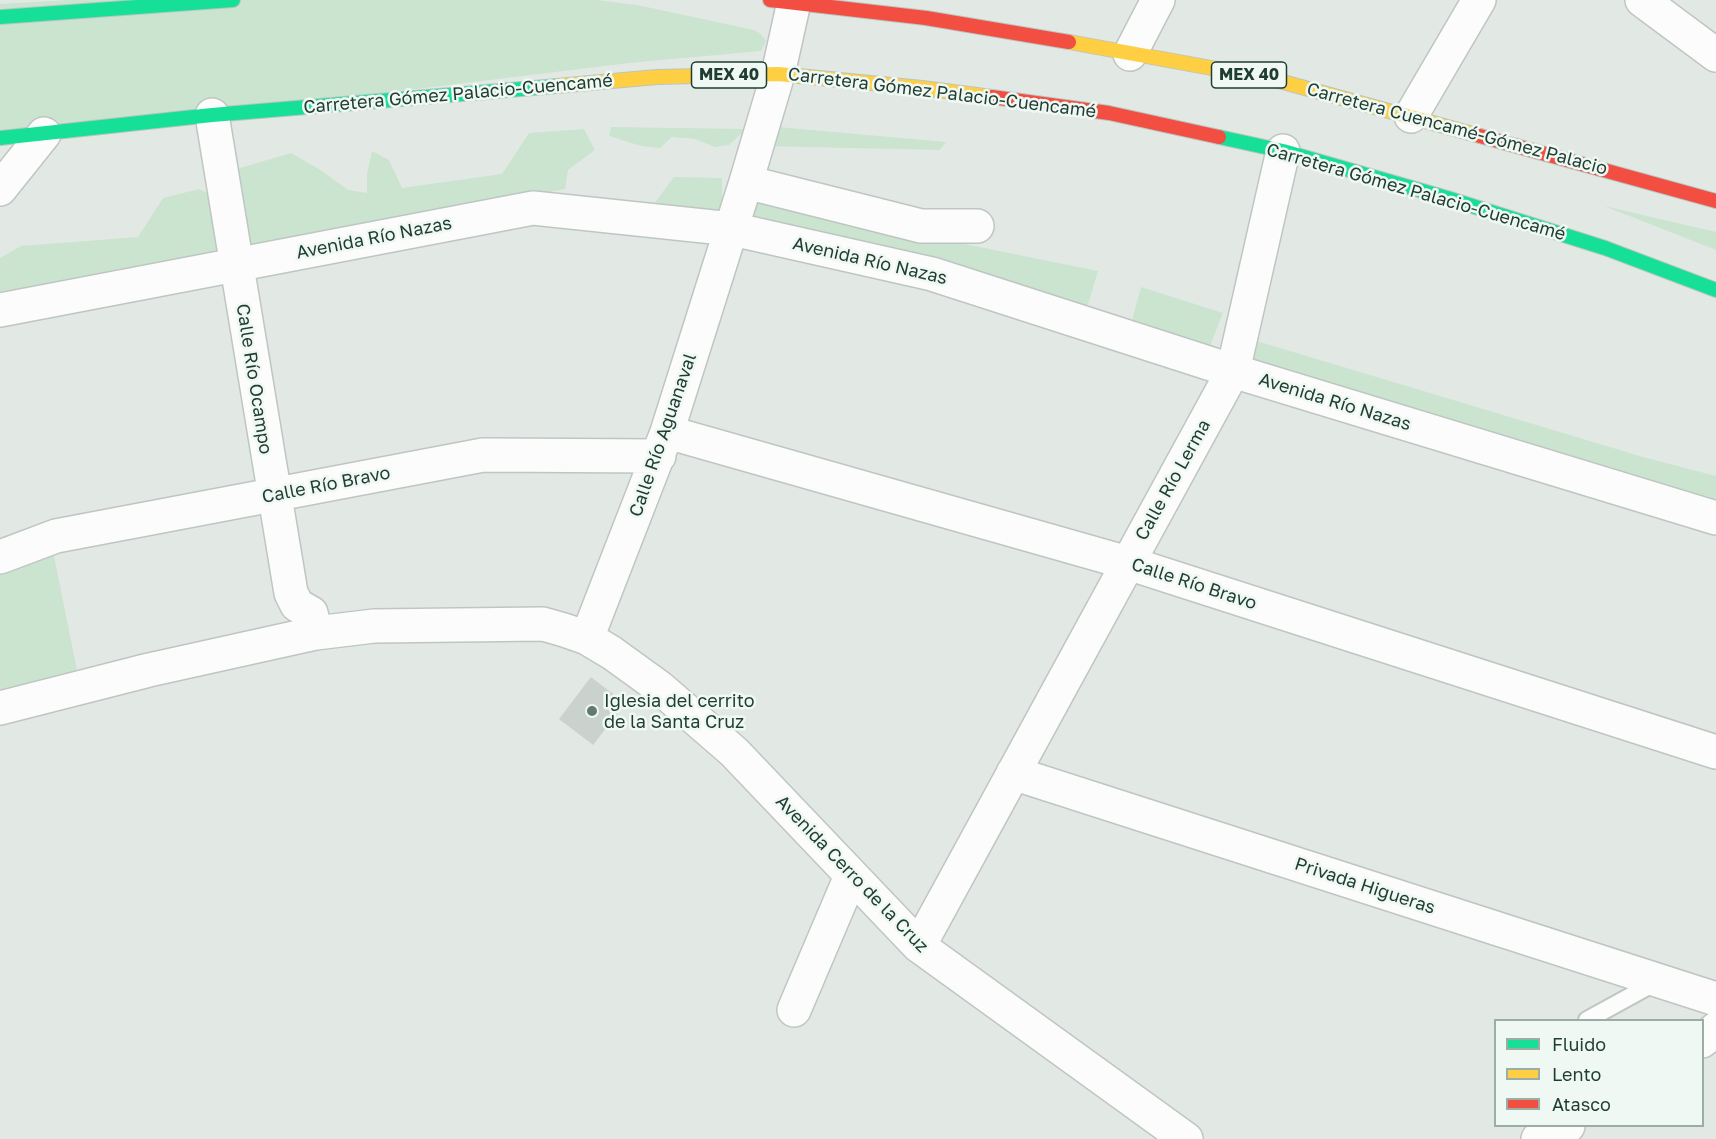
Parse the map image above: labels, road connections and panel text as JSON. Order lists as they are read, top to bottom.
{
  "streets": {
    "highway": ["MEX 40", "Carretera Gómez Palacio-Cuencamé", "Carretera Cuencamé-Gómez Palacio"],
    "street": [
      "Avenida Río Nazas",
      "Calle Río Ocampo",
      "Calle Río Aguanaval",
      "Calle Río Lerma",
      "Calle Río Bravo",
      "Avenida Cerro de la Cruz",
      "Privada Higueras"
    ]
  },
  "crossings": [
    ["Carretera Gómez Palacio-Cuencamé", "Calle Río Ocampo"],
    ["Carretera Gómez Palacio-Cuencamé", "Calle Río Aguanaval"],
    ["Carretera Gómez Palacio-Cuencamé", "Calle Río Lerma"],
    ["Carretera Cuencamé-Gómez Palacio", "Calle Río Aguanaval"],
    ["Avenida Río Nazas", "Calle Río Ocampo"],
    ["Avenida Río Nazas", "Calle Río Aguanaval"],
    ["Avenida Río Nazas", "Calle Río Lerma"],
    ["Calle Río Ocampo", "Calle Río Bravo"],
    ["Calle Río Ocampo", "Avenida Cerro de la Cruz"],
    ["Calle Río Aguanaval", "Calle Río Bravo"],
    ["Calle Río Aguanaval", "Avenida Cerro de la Cruz"],
    ["Calle Río Lerma", "Calle Río Bravo"],
    ["Calle Río Lerma", "Avenida Cerro de la Cruz"],
    ["Calle Río Lerma", "Privada Higueras"]
  ],
  "places": ["Iglesia del cerrito de la Santa Cruz"],
  "legend": ["Fluido", "Lento", "Atasco"]
}
